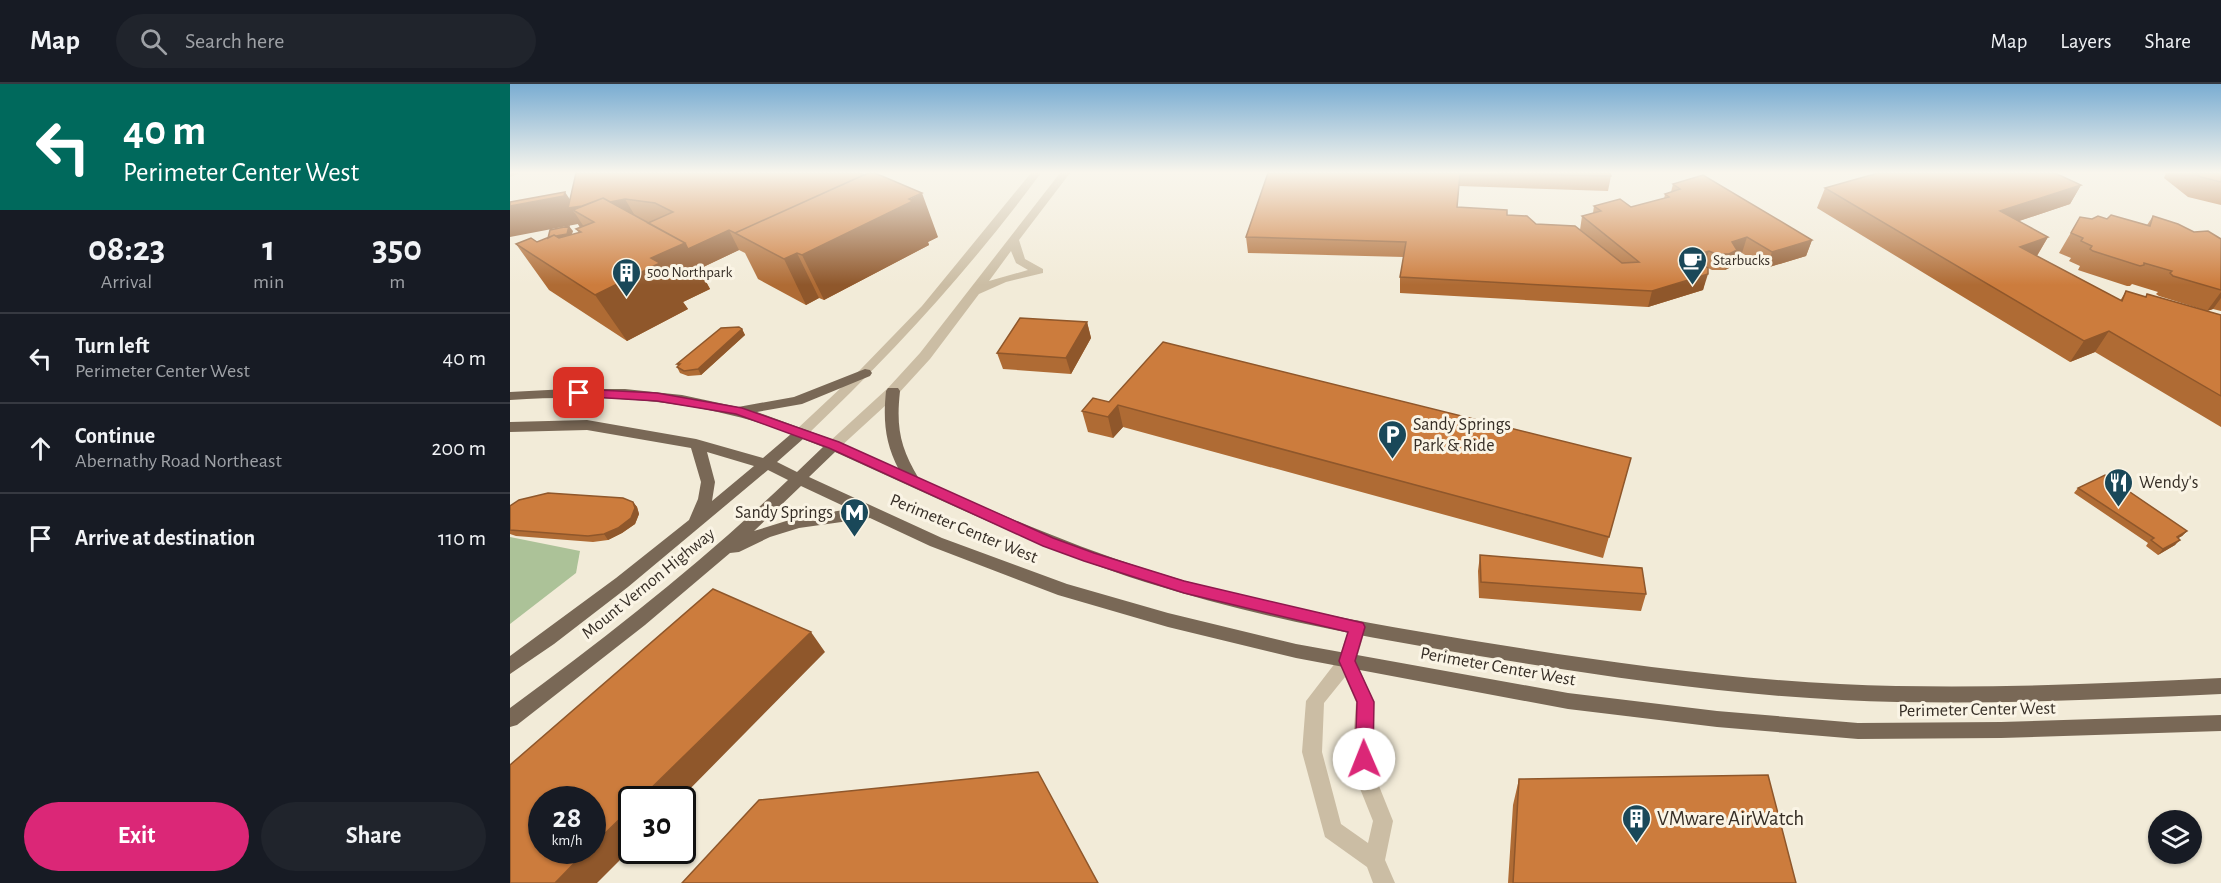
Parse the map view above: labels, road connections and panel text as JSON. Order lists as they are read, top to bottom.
{
  "streets": {
    "main road": ["Perimeter Center West", "Mount Vernon Highway"]
  },
  "crossings": [
    ["Perimeter Center West", "Mount Vernon Highway"]
  ],
  "places": {
    "cafe": ["Starbucks"],
    "building": ["500 Northpark", "VMware AirWatch"],
    "parking": ["Sandy Springs Park & Ride"],
    "restaurant": ["Wendy's"],
    "metro station": ["Sandy Springs"]
  },
  "page": {
    "header": "Map",
    "search": "Search here",
    "nav": ["Map", "Layers", "Share"],
    "turn": ["40 m", "Perimeter Center West"],
    "eta": [
      "08:23",
      "Arrival",
      "1",
      "min",
      "350",
      "m"
    ],
    "list": [
      {
        "name": "Turn left",
        "note": "Perimeter Center West",
        "value": "40 m"
      },
      {
        "name": "Continue",
        "note": "Abernathy Road Northeast",
        "value": "200 m"
      },
      {
        "name": "Arrive at destination",
        "value": "110 m"
      }
    ],
    "speed": "28 km/h",
    "limit": "30",
    "buttons": ["Exit", "Share"]
  }
}
